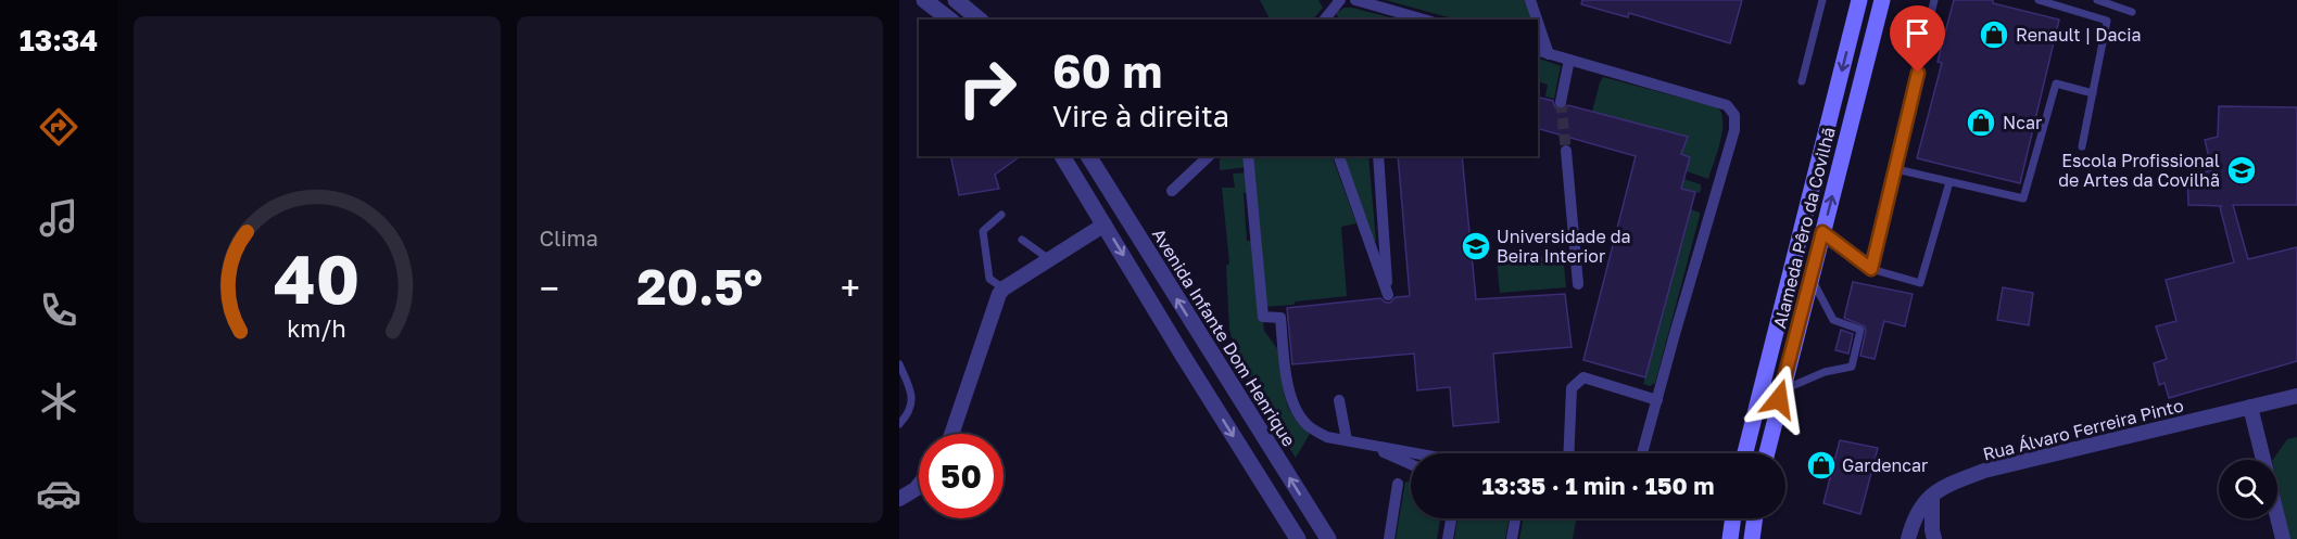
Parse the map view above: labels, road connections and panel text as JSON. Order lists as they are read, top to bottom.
{
  "streets": {
    "main road": ["Alameda Pêro da Covilhã"],
    "street": ["Avenida Infante Dom Henrique", "Rua Álvaro Ferreira Pinto"]
  },
  "places": {
    "shop": ["Renault | Dacia", "Ncar", "Gardencar"],
    "school or university": ["Escola Profissional de Artes da Covilhã", "Universidade da Beira Interior"]
  },
  "page": {
    "tabs": "13:34",
    "tile": "Clima",
    "turn": ["60 m", "Vire à direita"],
    "heat": ["−", "20.5°", "+"],
    "limit": "50",
    "trip": "13:35 · 1 min · 150 m",
    "gauge": ["40", "km/h"]
  }
}
